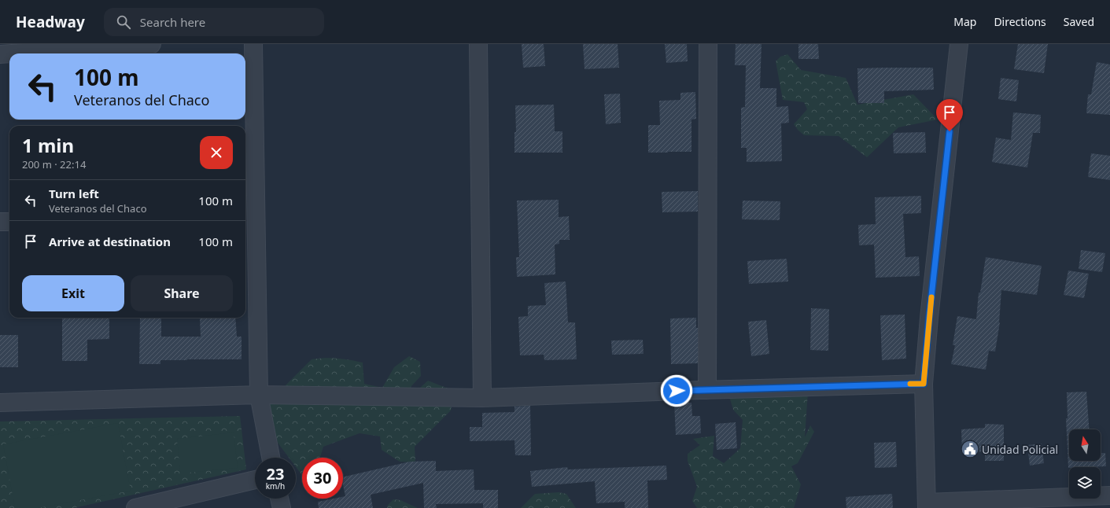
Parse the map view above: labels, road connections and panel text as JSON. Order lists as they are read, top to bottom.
{
  "places": {
    "public building": ["Unidad Policial"]
  },
  "north": "top",
  "page": {
    "header": "Headway",
    "search": "Search here",
    "nav": ["Map", "Directions", "Saved"],
    "turn": ["100 m", "Veteranos del Chaco"],
    "heading": ["1 min", "200 m · 22:14"],
    "list": [
      {
        "name": "Turn left",
        "note": "Veteranos del Chaco",
        "value": "100 m"
      },
      {
        "name": "Arrive at destination",
        "value": "100 m"
      }
    ],
    "buttons": ["Exit", "Share"],
    "speed": "23 km/h",
    "limit": "30"
  }
}
